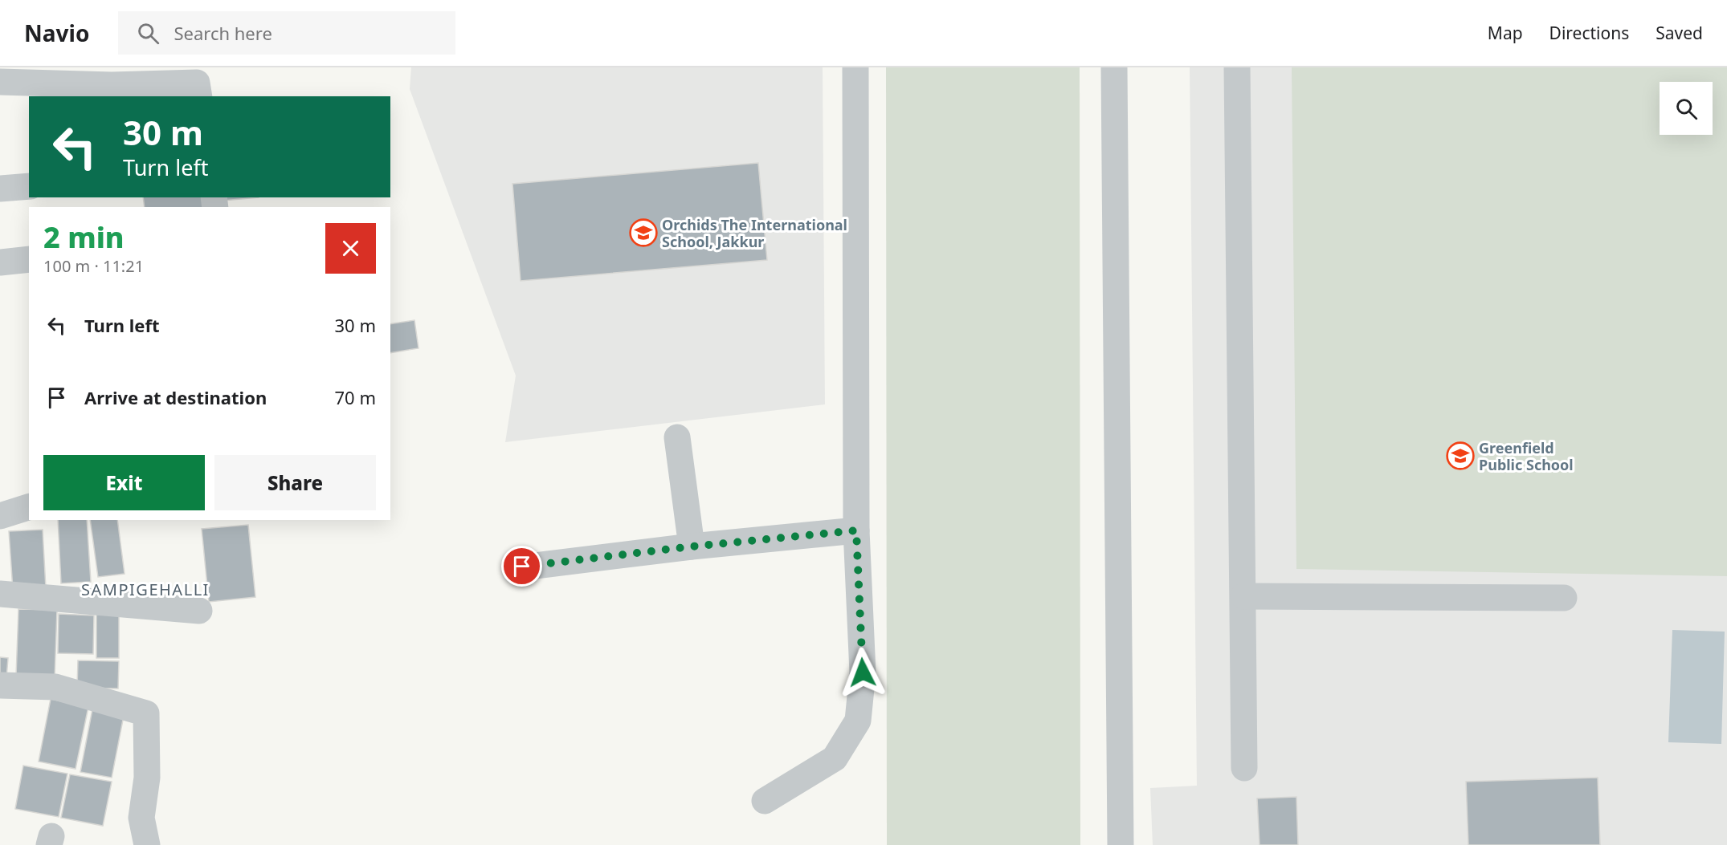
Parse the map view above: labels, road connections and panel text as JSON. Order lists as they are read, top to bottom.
{
  "districts": ["SAMPIGEHALLI"],
  "places": {
    "school or university": ["Orchids The International School, Jakkur", "Greenfield Public School"]
  },
  "page": {
    "header": "Navio",
    "search": "Search here",
    "nav": ["Map", "Directions", "Saved"],
    "turn": ["30 m", "Turn left"],
    "heading": ["2 min", "100 m · 11:21"],
    "list": [
      {
        "name": "Turn left",
        "value": "30 m"
      },
      {
        "name": "Arrive at destination",
        "value": "70 m"
      }
    ],
    "buttons": ["Exit", "Share"]
  }
}
